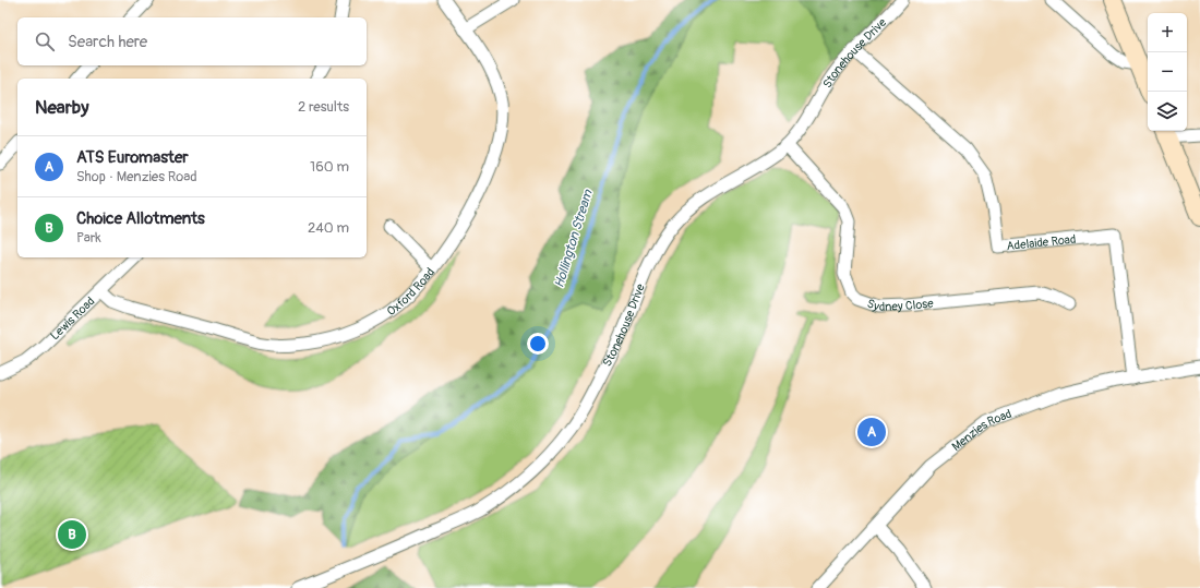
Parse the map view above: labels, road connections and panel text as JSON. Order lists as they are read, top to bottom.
{
  "streets": {
    "street": [
      "Stonehouse Drive",
      "Adelaide Road",
      "Oxford Road",
      "Sydney Close",
      "Lewis Road",
      "Menzies Road"
    ]
  },
  "crossings": [
    ["Stonehouse Drive", "Adelaide Road"],
    ["Stonehouse Drive", "Sydney Close"],
    ["Adelaide Road", "Menzies Road"],
    ["Oxford Road", "Lewis Road"]
  ],
  "water": ["Hollington Stream"],
  "page": {
    "map_buttons": ["+", "−"],
    "search": "Search here",
    "heading": ["Nearby", "2 results"],
    "list": [
      {
        "mark": "A",
        "name": "ATS Euromaster",
        "note": "Shop · Menzies Road",
        "value": "160 m"
      },
      {
        "mark": "B",
        "name": "Choice Allotments",
        "note": "Park",
        "value": "240 m"
      }
    ],
    "pins": ["A", "B"]
  }
}
